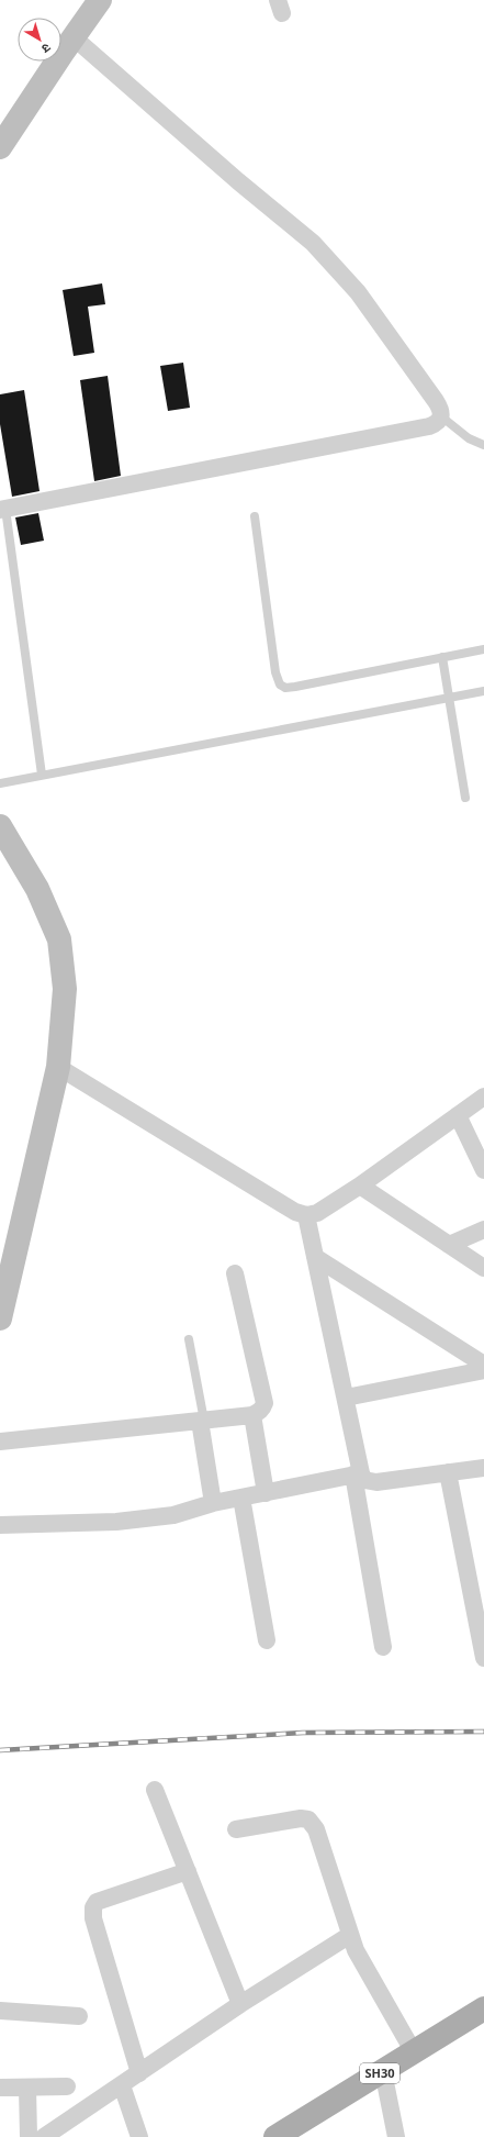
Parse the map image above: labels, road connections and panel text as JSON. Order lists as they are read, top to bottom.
{
  "streets": {
    "main road": ["SH30"]
  },
  "north": "bottom right"
}
